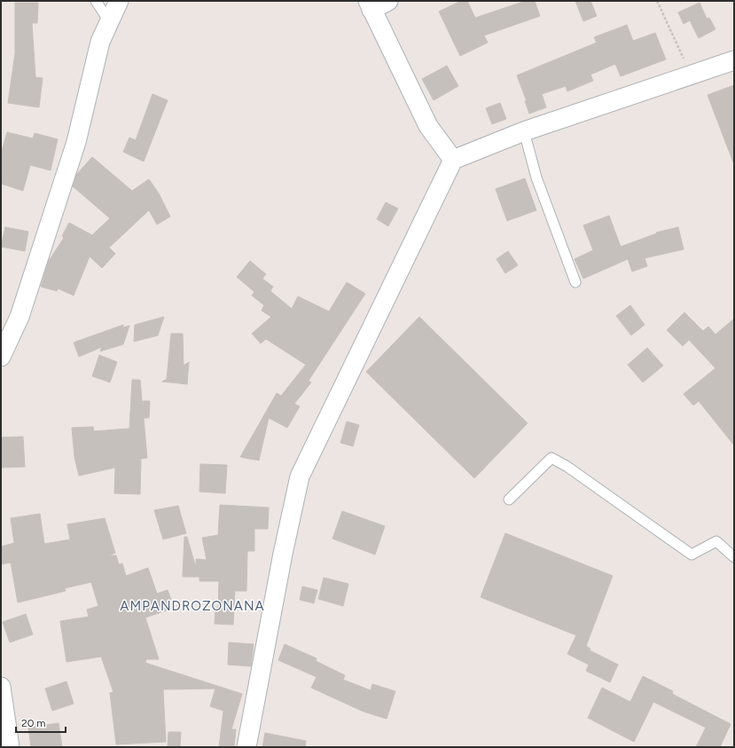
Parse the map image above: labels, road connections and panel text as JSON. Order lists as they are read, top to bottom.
{
  "districts": ["AMPANDROZONANA"],
  "scale_bar": "20 m"
}
